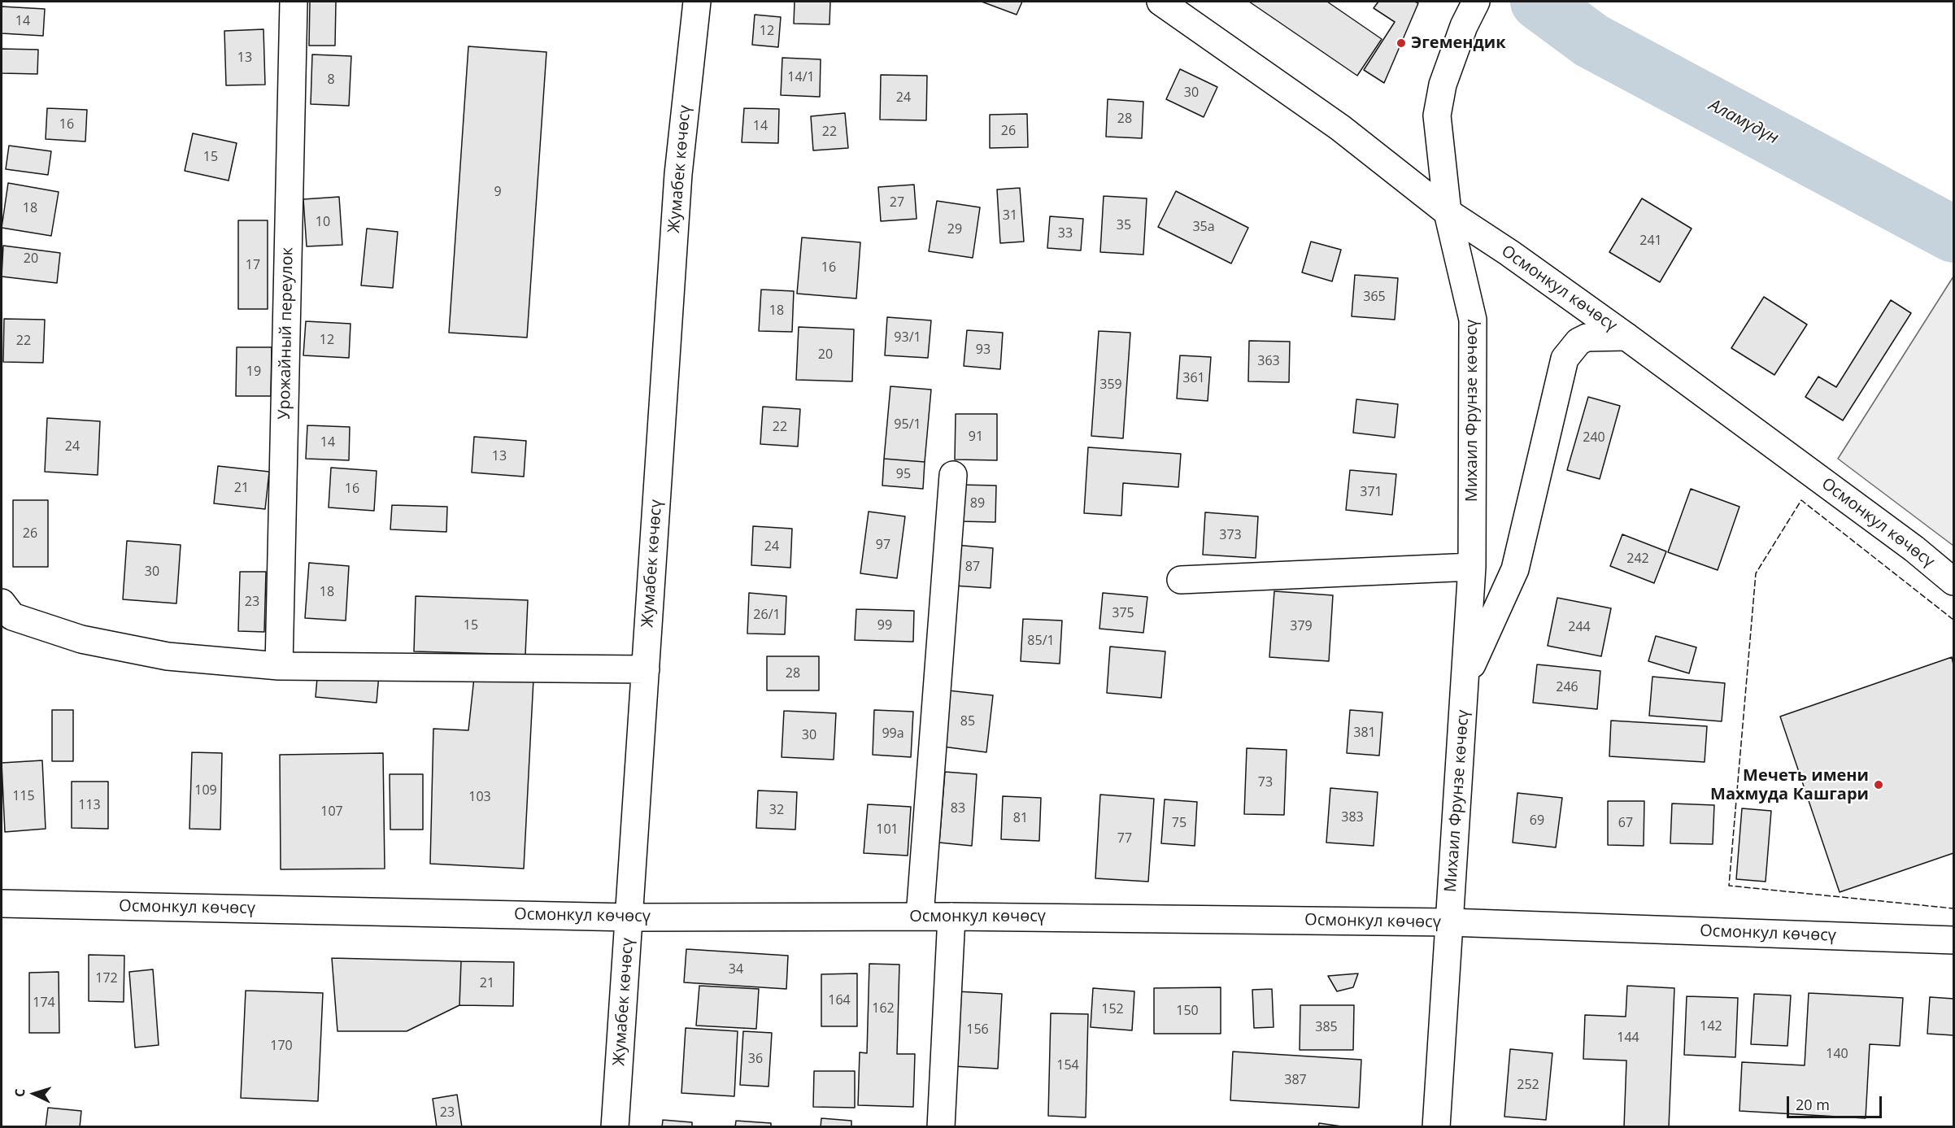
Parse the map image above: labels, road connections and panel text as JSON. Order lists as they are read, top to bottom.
{
  "streets": {
    "street": [
      "Жумабек көчөсү",
      "Осмонкул көчөсү",
      "Урожайный переулок",
      "Михаил Фрунзе көчөсү"
    ]
  },
  "crossings": [
    ["Жумабек көчөсү", "Осмонкул көчөсү"],
    ["Осмонкул көчөсү", "Михаил Фрунзе көчөсү"]
  ],
  "water": ["Аламүдүн"],
  "places": ["Эгемендик", "Мечеть имени Махмуда Кашгари"],
  "house_numbers": [
    "14",
    "12",
    "13",
    "14/1",
    "8",
    "30",
    "24",
    "28",
    "16",
    "14",
    "26",
    "22",
    "15",
    "9",
    "27",
    "18",
    "31",
    "10",
    "35",
    "35a",
    "29",
    "33",
    "241",
    "20",
    "17",
    "16",
    "365",
    "18",
    "93/1",
    "12",
    "22",
    "93",
    "20",
    "363",
    "19",
    "361",
    "359",
    "95/1",
    "22",
    "91",
    "240",
    "14",
    "24",
    "13",
    "95",
    "21",
    "16",
    "371",
    "89",
    "26",
    "373",
    "97",
    "24",
    "242",
    "87",
    "30",
    "18",
    "23",
    "375",
    "26/1",
    "15",
    "99",
    "379",
    "244",
    "85/1",
    "28",
    "246",
    "85",
    "381",
    "99а",
    "30",
    "73",
    "109",
    "115",
    "103",
    "113",
    "83",
    "32",
    "107",
    "383",
    "81",
    "69",
    "75",
    "67",
    "101",
    "77",
    "34",
    "172",
    "21",
    "164",
    "174",
    "162",
    "152",
    "150",
    "142",
    "385",
    "156",
    "144",
    "170",
    "140",
    "36",
    "154",
    "387",
    "252",
    "23"
  ],
  "scale_bar": "20 m",
  "north": "left"
}
